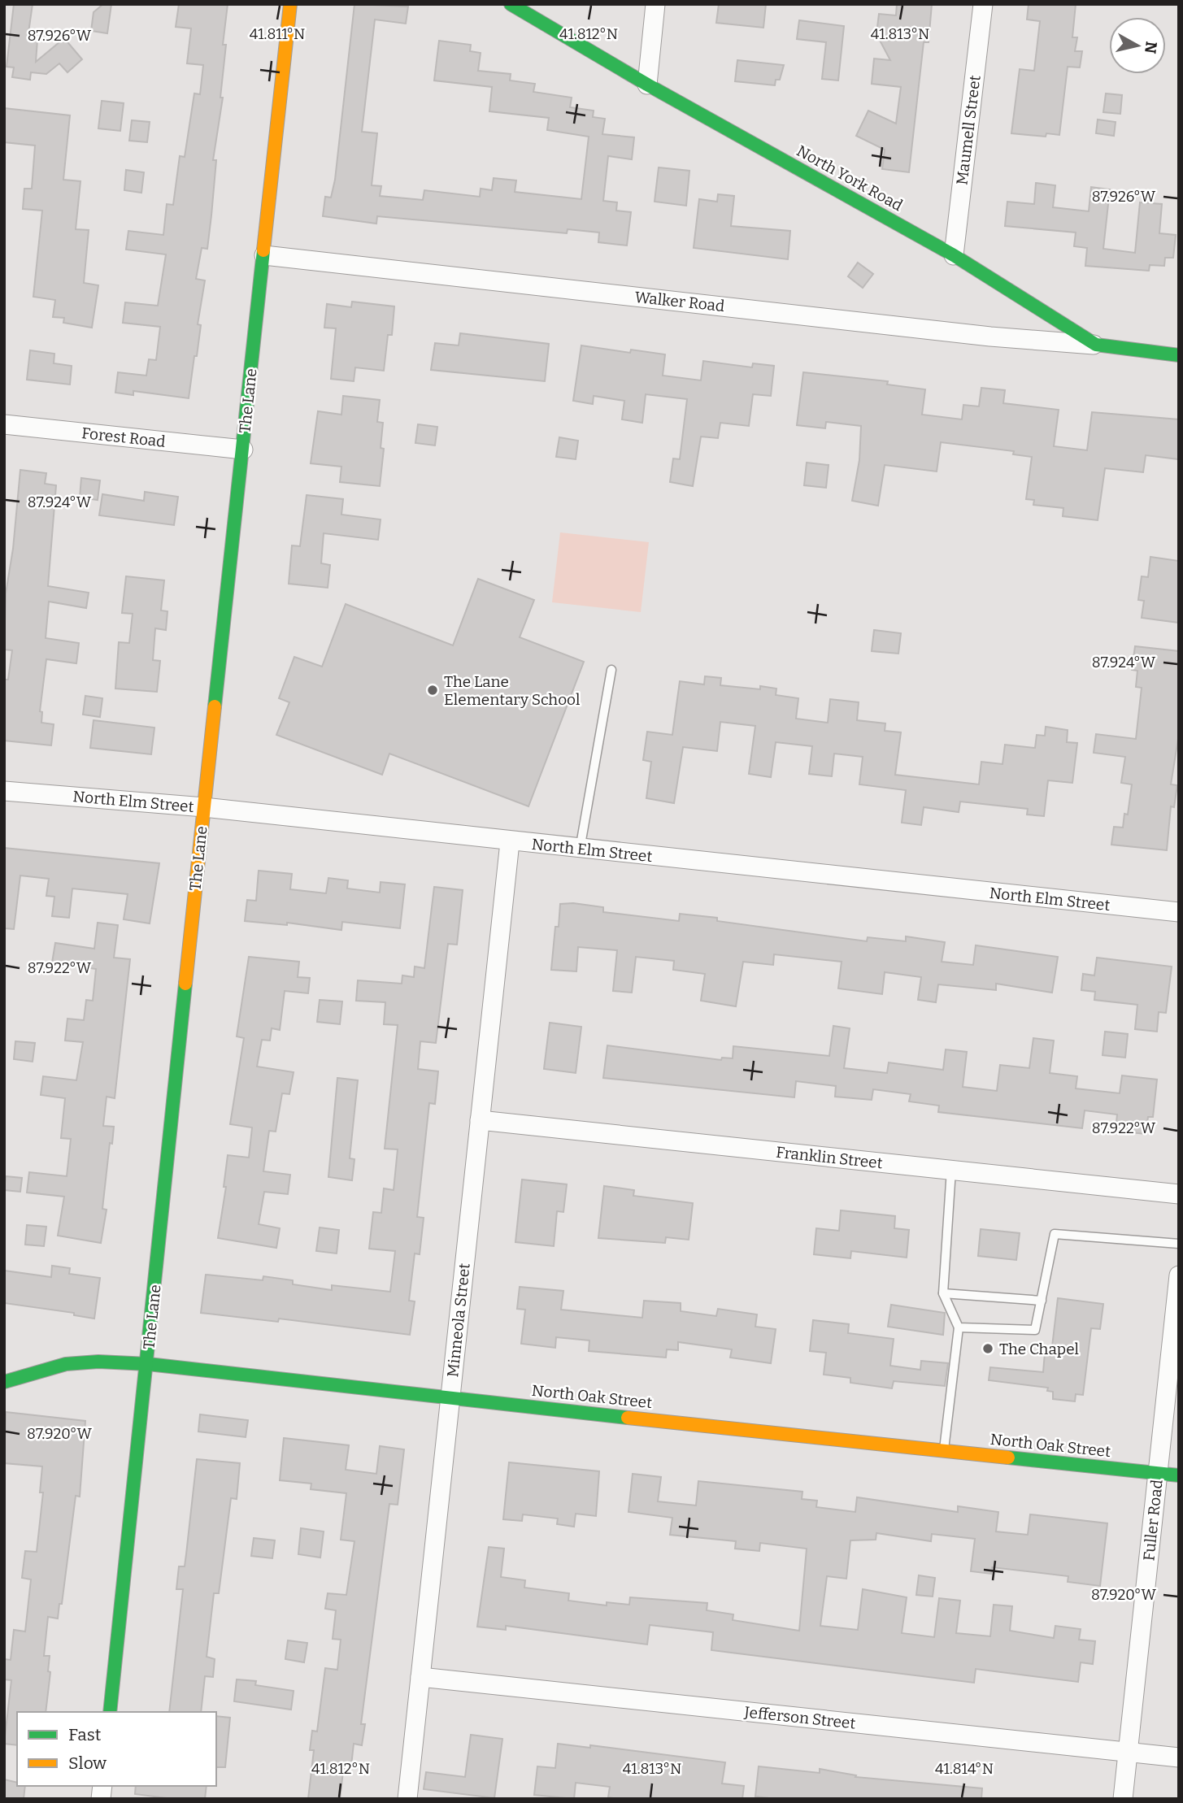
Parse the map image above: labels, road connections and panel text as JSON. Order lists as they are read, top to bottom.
{
  "streets": {
    "street": [
      "Maumell Street",
      "North York Road",
      "Walker Road",
      "The Lane",
      "Forest Road",
      "North Elm Street",
      "Franklin Street",
      "Minneola Street",
      "North Oak Street",
      "Fuller Road",
      "Jefferson Street"
    ]
  },
  "crossings": [
    ["Maumell Street", "North York Road"],
    ["North York Road", "Walker Road"],
    ["Walker Road", "The Lane"],
    ["The Lane", "Forest Road"],
    ["The Lane", "North Elm Street"],
    ["The Lane", "North Oak Street"],
    ["North Elm Street", "Minneola Street"],
    ["Franklin Street", "Minneola Street"],
    ["Minneola Street", "North Oak Street"],
    ["Minneola Street", "Jefferson Street"],
    ["North Oak Street", "Fuller Road"],
    ["Fuller Road", "Jefferson Street"]
  ],
  "places": ["The Lane Elementary School", "The Chapel"],
  "legend": ["Fast", "Slow"],
  "north": "right",
  "coordinates": [
    "41.811°N",
    "41.812°N",
    "41.813°N",
    "87.926°W",
    "87.924°W",
    "87.922°W",
    "87.920°W",
    "41.814°N"
  ]
}
